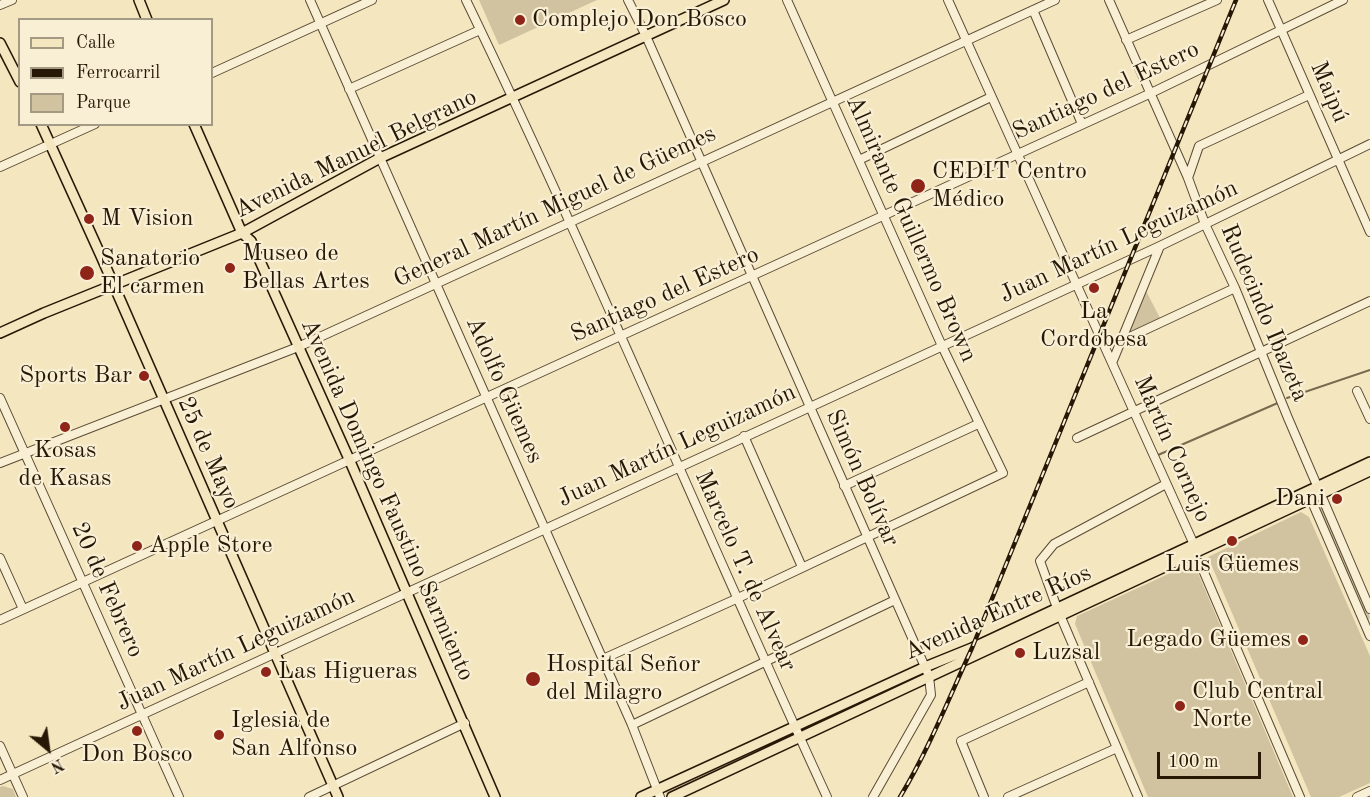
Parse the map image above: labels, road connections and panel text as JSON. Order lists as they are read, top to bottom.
{
  "streets": {
    "main road": [
      "Avenida Manuel Belgrano",
      "25 de Mayo",
      "Avenida Domingo Faustino Sarmiento",
      "Avenida Entre Ríos"
    ],
    "street": [
      "Santiago del Estero",
      "Maipú",
      "General Martín Miguel de Güemes",
      "Almirante Guillermo Brown",
      "Juan Martín Leguizamón",
      "Rudecindo Ibazeta",
      "Adolfo Güemes",
      "Martín Cornejo",
      "Simón Bolívar",
      "Marcelo T. de Alvear",
      "20 de Febrero"
    ]
  },
  "crossings": [
    ["Santiago del Estero", "Maipú"],
    ["Santiago del Estero", "Almirante Guillermo Brown"],
    ["Santiago del Estero", "Rudecindo Ibazeta"],
    ["Santiago del Estero", "Adolfo Güemes"],
    ["Santiago del Estero", "Martín Cornejo"],
    ["Santiago del Estero", "25 de Mayo"],
    ["Santiago del Estero", "Simón Bolívar"],
    ["Santiago del Estero", "Avenida Domingo Faustino Sarmiento"],
    ["Santiago del Estero", "Marcelo T. de Alvear"],
    ["Santiago del Estero", "20 de Febrero"],
    ["Maipú", "Juan Martín Leguizamón"],
    ["Avenida Manuel Belgrano", "Adolfo Güemes"],
    ["Avenida Manuel Belgrano", "25 de Mayo"],
    ["Avenida Manuel Belgrano", "Simón Bolívar"],
    ["Avenida Manuel Belgrano", "Avenida Domingo Faustino Sarmiento"],
    ["Avenida Manuel Belgrano", "Marcelo T. de Alvear"],
    ["General Martín Miguel de Güemes", "Almirante Guillermo Brown"],
    ["General Martín Miguel de Güemes", "Adolfo Güemes"],
    ["General Martín Miguel de Güemes", "Martín Cornejo"],
    ["General Martín Miguel de Güemes", "25 de Mayo"],
    ["General Martín Miguel de Güemes", "Simón Bolívar"],
    ["General Martín Miguel de Güemes", "Avenida Domingo Faustino Sarmiento"],
    ["General Martín Miguel de Güemes", "Marcelo T. de Alvear"],
    ["General Martín Miguel de Güemes", "20 de Febrero"],
    ["Almirante Guillermo Brown", "Juan Martín Leguizamón"],
    ["Almirante Guillermo Brown", "Simón Bolívar"],
    ["Juan Martín Leguizamón", "Rudecindo Ibazeta"],
    ["Juan Martín Leguizamón", "Adolfo Güemes"],
    ["Juan Martín Leguizamón", "Martín Cornejo"],
    ["Juan Martín Leguizamón", "25 de Mayo"],
    ["Juan Martín Leguizamón", "Simón Bolívar"],
    ["Juan Martín Leguizamón", "Avenida Domingo Faustino Sarmiento"],
    ["Juan Martín Leguizamón", "Marcelo T. de Alvear"],
    ["Juan Martín Leguizamón", "20 de Febrero"],
    ["Rudecindo Ibazeta", "Avenida Entre Ríos"],
    ["Adolfo Güemes", "Avenida Entre Ríos"],
    ["Martín Cornejo", "Avenida Entre Ríos"],
    ["Simón Bolívar", "Avenida Entre Ríos"],
    ["Marcelo T. de Alvear", "Avenida Entre Ríos"]
  ],
  "places": [
    "Complejo Don Bosco",
    "CEDIT Centro Médico",
    "M Vision",
    "Museo de Bellas Artes",
    "Sanatorio El carmen",
    "La Cordobesa",
    "Sports Bar",
    "Kosas de Kasas",
    "Dani",
    "Luis Güemes",
    "Apple Store",
    "Legado Güemes",
    "Luzsal",
    "Las Higueras",
    "Hospital Señor del Milagro",
    "Club Central Norte",
    "Don Bosco",
    "Iglesia de San Alfonso"
  ],
  "legend": ["Calle", "Ferrocarril", "Parque"],
  "scale_bar": "100 m",
  "north": "bottom right"
}
